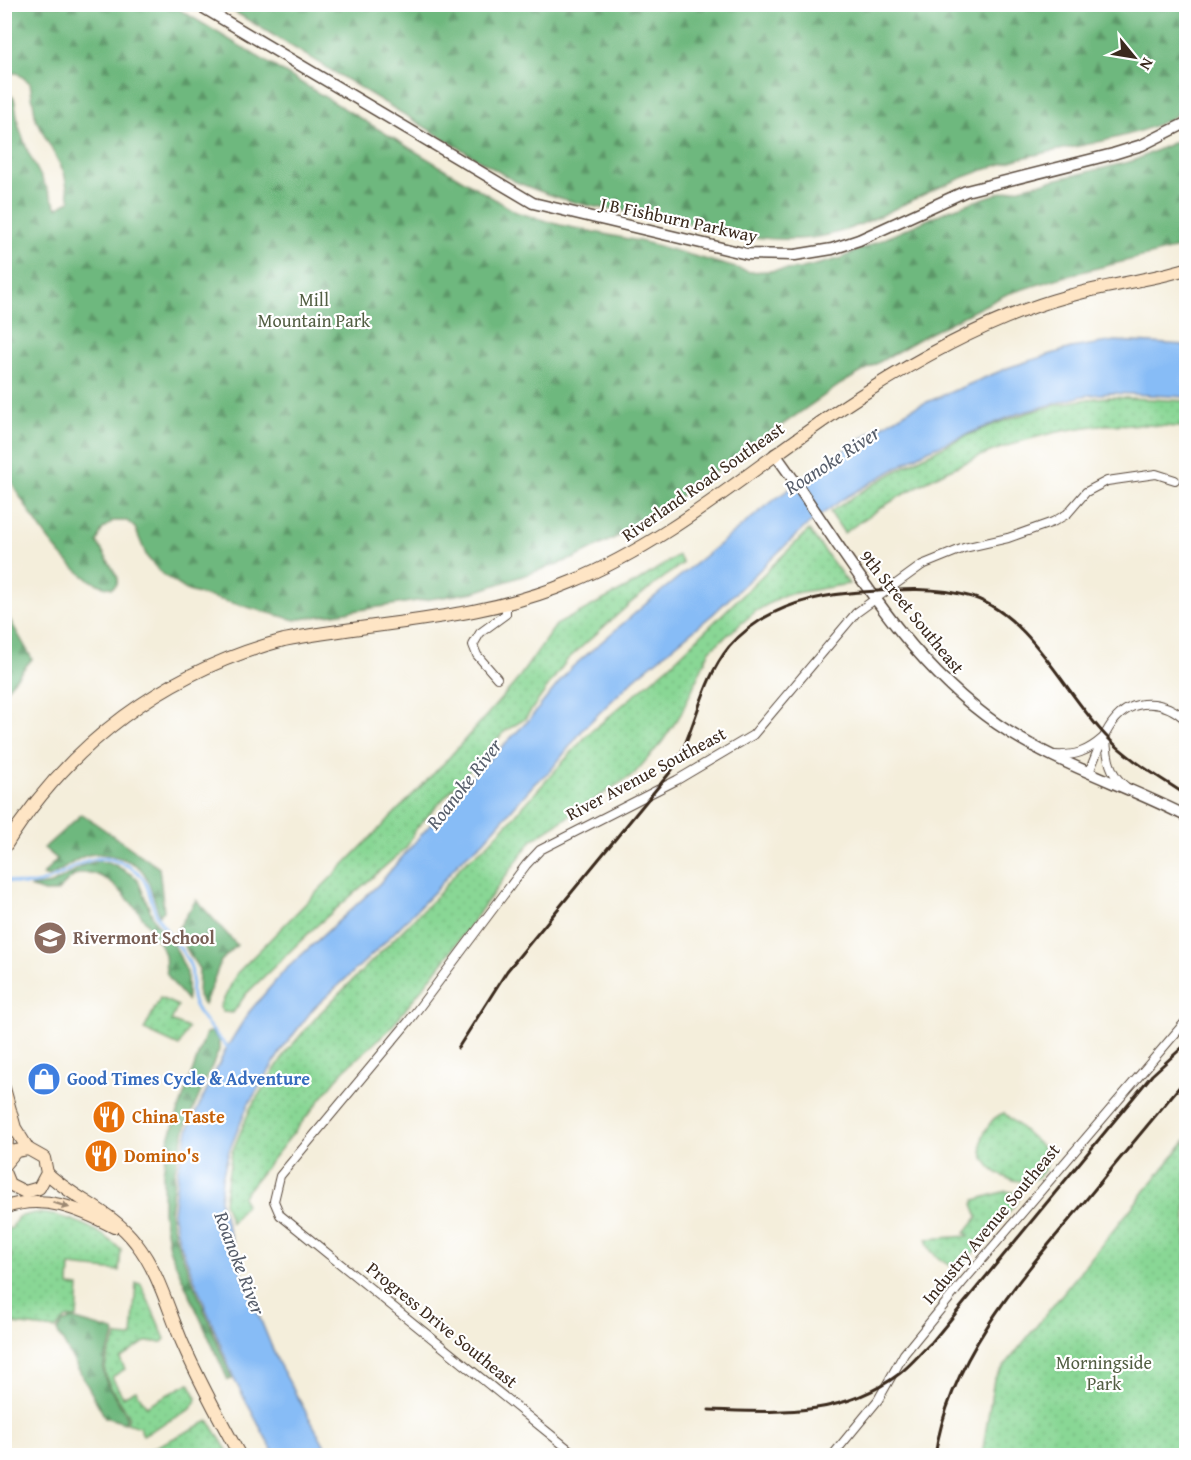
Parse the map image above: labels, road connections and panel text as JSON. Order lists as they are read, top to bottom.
{
  "streets": {
    "main road": ["Riverland Road Southeast"],
    "street": [
      "J B Fishburn Parkway",
      "9th Street Southeast",
      "River Avenue Southeast",
      "Industry Avenue Southeast",
      "Progress Drive Southeast"
    ]
  },
  "crossings": [
    ["Riverland Road Southeast", "9th Street Southeast"],
    ["9th Street Southeast", "River Avenue Southeast"],
    ["River Avenue Southeast", "Progress Drive Southeast"]
  ],
  "water": ["Roanoke River"],
  "parks": ["Mill Mountain Park", "Morningside Park"],
  "places": {
    "school or university": ["Rivermont School"],
    "shop": ["Good Times Cycle & Adventure"],
    "restaurant": ["China Taste", "Domino's"]
  },
  "north": "bottom right"
}
